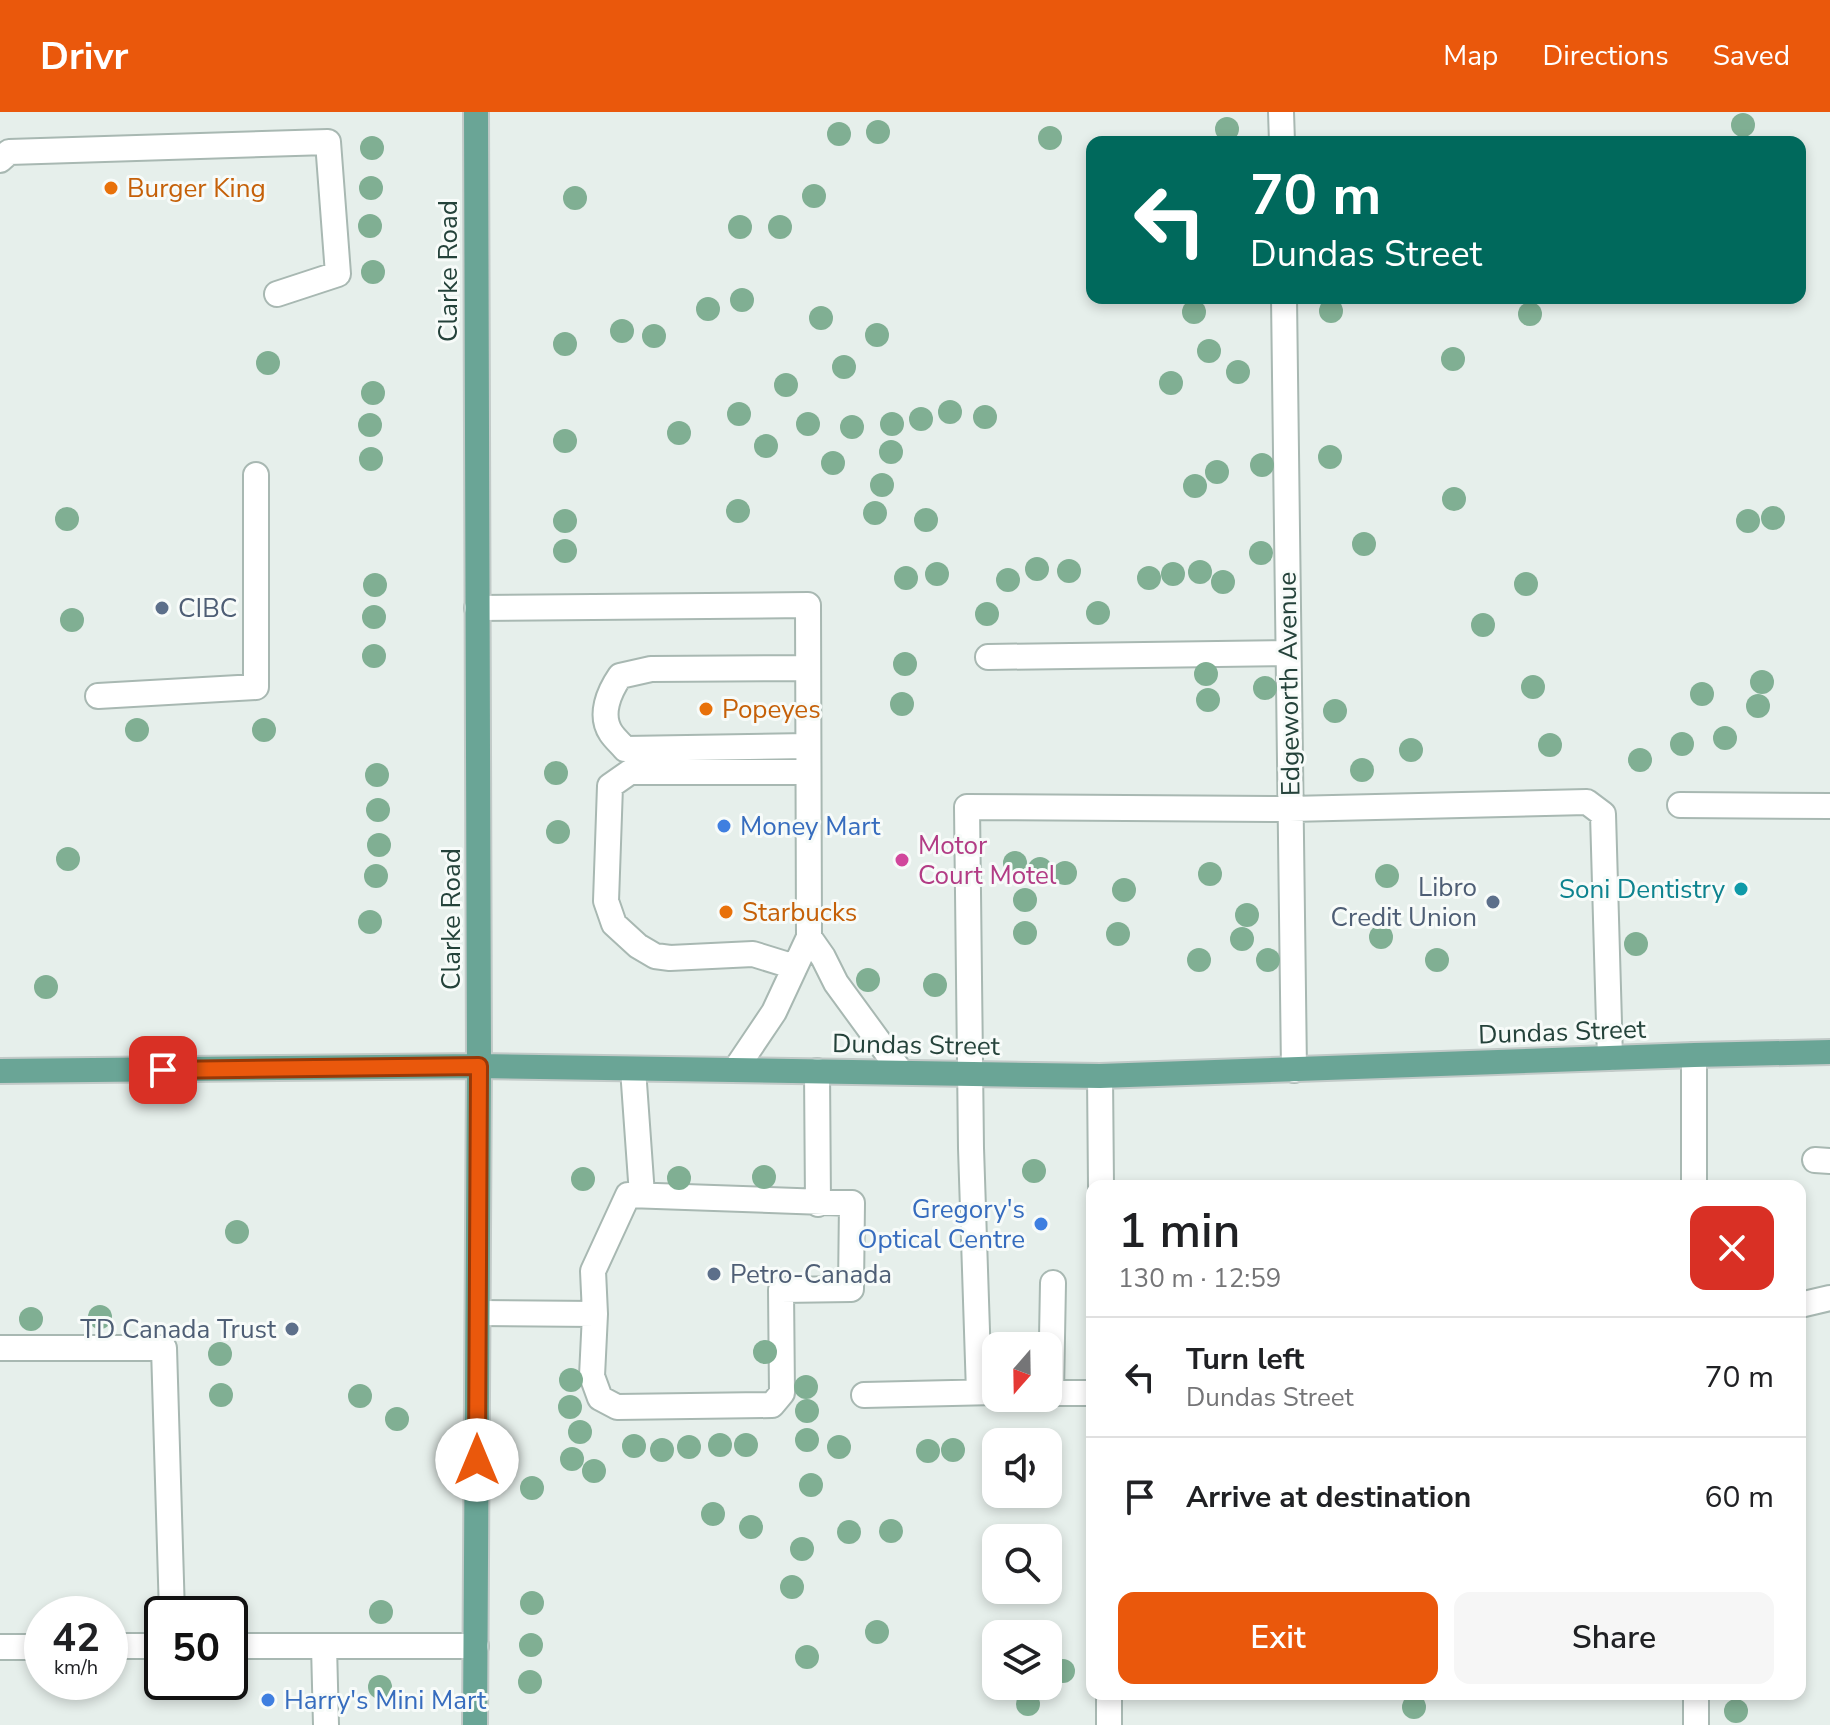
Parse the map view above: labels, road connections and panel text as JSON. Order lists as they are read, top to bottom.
{
  "streets": {
    "main road": ["Clarke Road", "Dundas Street"],
    "street": ["Edgeworth Avenue"]
  },
  "crossings": [
    ["Clarke Road", "Dundas Street"],
    ["Edgeworth Avenue", "Dundas Street"]
  ],
  "places": [
    "Burger King",
    "CIBC",
    "Popeyes",
    "Money Mart",
    "Motor Court Motel",
    "Soni Dentistry",
    "Libro Credit Union",
    "Starbucks",
    "Gregory's Optical Centre",
    "Petro-Canada",
    "TD Canada Trust",
    "Harry's Mini Mart"
  ],
  "north": "bottom",
  "page": {
    "header": "Drivr",
    "nav": ["Map", "Directions", "Saved"],
    "turn": ["70 m", "Dundas Street"],
    "heading": ["1 min", "130 m · 12:59"],
    "list": [
      {
        "name": "Turn left",
        "note": "Dundas Street",
        "value": "70 m"
      },
      {
        "name": "Arrive at destination",
        "value": "60 m"
      }
    ],
    "buttons": ["Exit", "Share"],
    "speed": "42 km/h",
    "limit": "50"
  }
}
